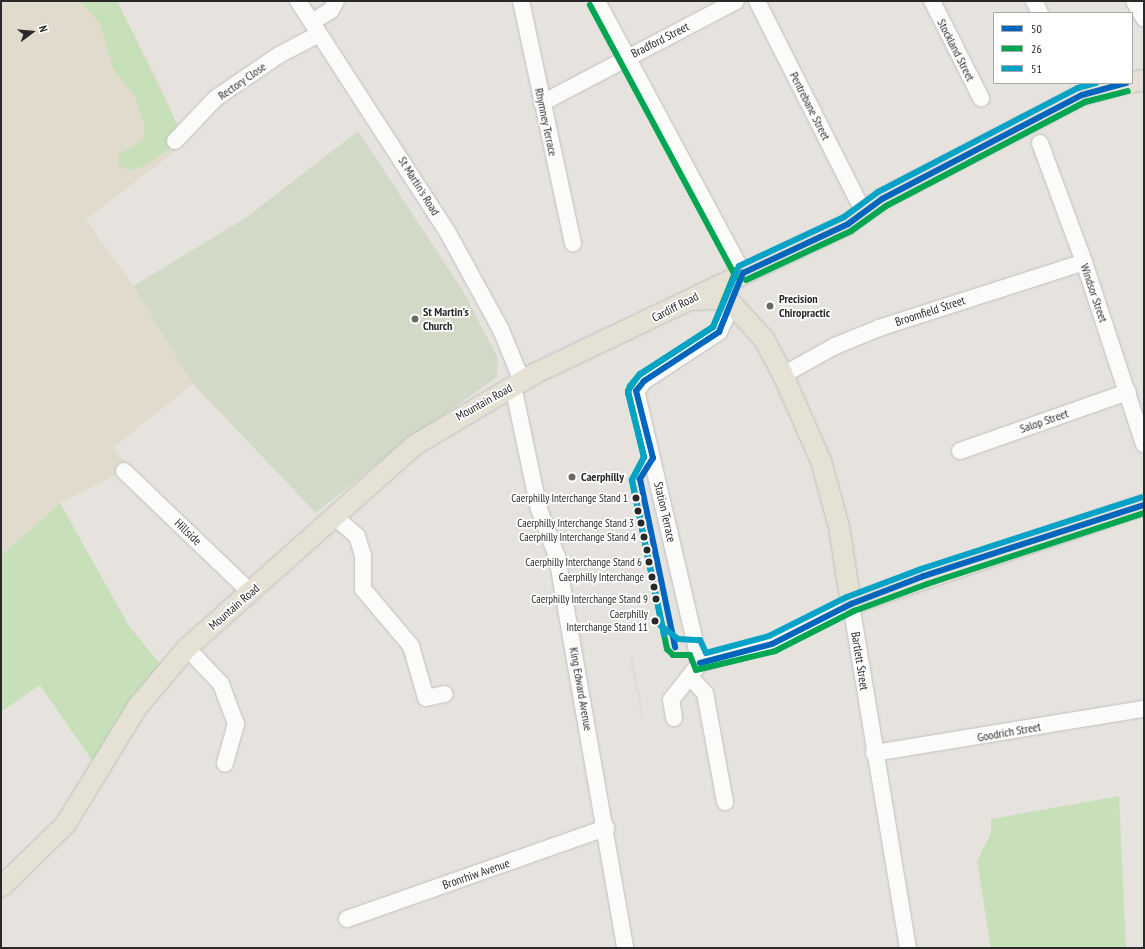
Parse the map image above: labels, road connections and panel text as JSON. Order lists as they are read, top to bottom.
{
  "streets": {
    "main road": [
      "Cardiff Road",
      "Mountain Road",
      "Station Terrace",
      "Bartlett Street"
    ],
    "street": [
      "Bradford Street",
      "Stockland Street",
      "Rectory Close",
      "Pentrebane Street",
      "Rhymney Terrace",
      "St Martin's Road",
      "Windsor Street",
      "Broomfield Street",
      "Salop Street",
      "Hillside",
      "King Edward Avenue",
      "Goodrich Street",
      "Bronrhiw Avenue"
    ]
  },
  "crossings": [
    ["Bradford Street", "Rhymney Terrace"],
    ["Rectory Close", "St Martin's Road"],
    ["Pentrebane Street", "Cardiff Road"],
    ["St Martin's Road", "Cardiff Road"],
    ["St Martin's Road", "Mountain Road"],
    ["St Martin's Road", "King Edward Avenue"],
    ["Windsor Street", "Broomfield Street"],
    ["Windsor Street", "Salop Street"],
    ["Cardiff Road", "Mountain Road"],
    ["Cardiff Road", "Station Terrace"],
    ["Cardiff Road", "King Edward Avenue"],
    ["Broomfield Street", "Bartlett Street"],
    ["Mountain Road", "Hillside"],
    ["Mountain Road", "King Edward Avenue"],
    ["Station Terrace", "Bartlett Street"],
    ["Bartlett Street", "Goodrich Street"],
    ["King Edward Avenue", "Bronrhiw Avenue"]
  ],
  "places": [
    "Precision Chiropractic",
    "St Martin's Church",
    "Caerphilly",
    "Caerphilly Interchange Stand 1",
    "Caerphilly Interchange Stand 3",
    "Caerphilly Interchange Stand 4",
    "Caerphilly Interchange Stand 6",
    "Caerphilly Interchange",
    "Caerphilly Interchange Stand 9",
    "Caerphilly Interchange Stand 11"
  ],
  "lines": ["transit line 26", "transit line 50", "transit line 51"],
  "legend": ["50", "26", "51"],
  "north": "right"
}
